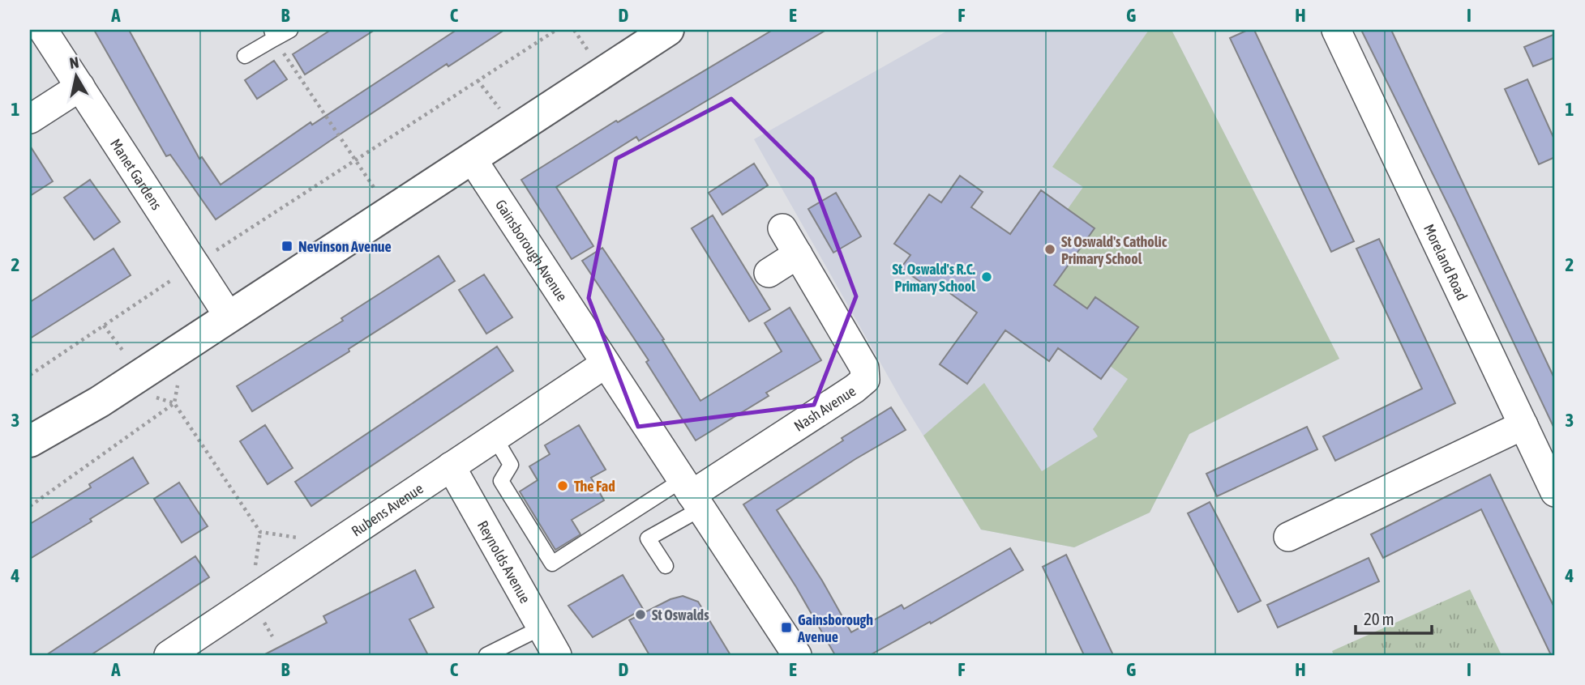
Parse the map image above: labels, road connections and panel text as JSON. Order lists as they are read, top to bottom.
{
  "streets": {
    "street": [
      "Manet Gardens",
      "Gainsborough Avenue",
      "Moreland Road",
      "Nash Avenue",
      "Rubens Avenue",
      "Reynolds Avenue"
    ]
  },
  "crossings": [
    ["Gainsborough Avenue", "Nash Avenue"],
    ["Gainsborough Avenue", "Rubens Avenue"],
    ["Rubens Avenue", "Reynolds Avenue"]
  ],
  "places": {
    "transit": ["Nevinson Avenue", "Gainsborough Avenue"],
    "other": [
      "St Oswald's Catholic Primary School",
      "St. Oswald's R.C. Primary School",
      "The Fad",
      "St Oswalds"
    ]
  },
  "scale_bar": "20 m",
  "north": "top",
  "grid": {
    "columns": [
      "A",
      "B",
      "C",
      "D",
      "E",
      "F",
      "G",
      "H",
      "I"
    ],
    "rows": [
      "1",
      "2",
      "3",
      "4"
    ]
  }
}
